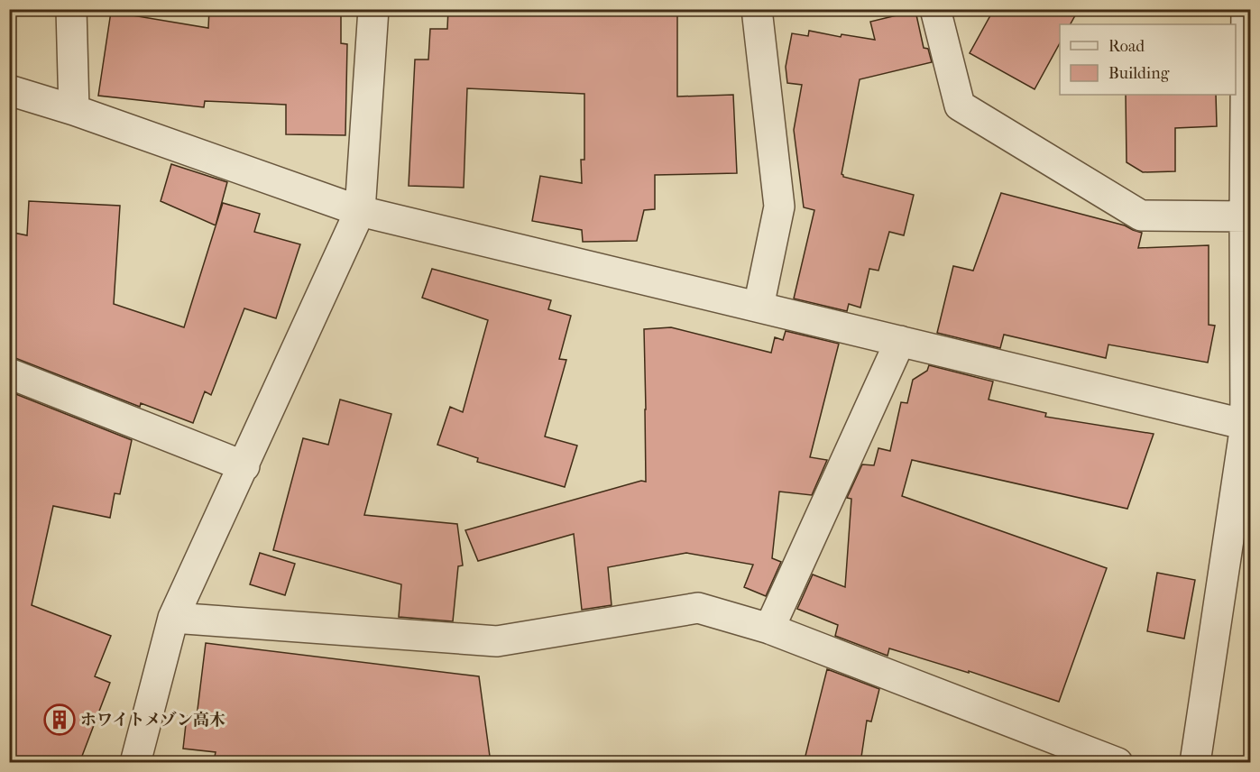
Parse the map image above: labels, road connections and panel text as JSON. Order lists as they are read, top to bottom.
{
  "places": {
    "building": ["ホワイトメゾン高木"]
  },
  "legend": ["Road", "Building"]
}
